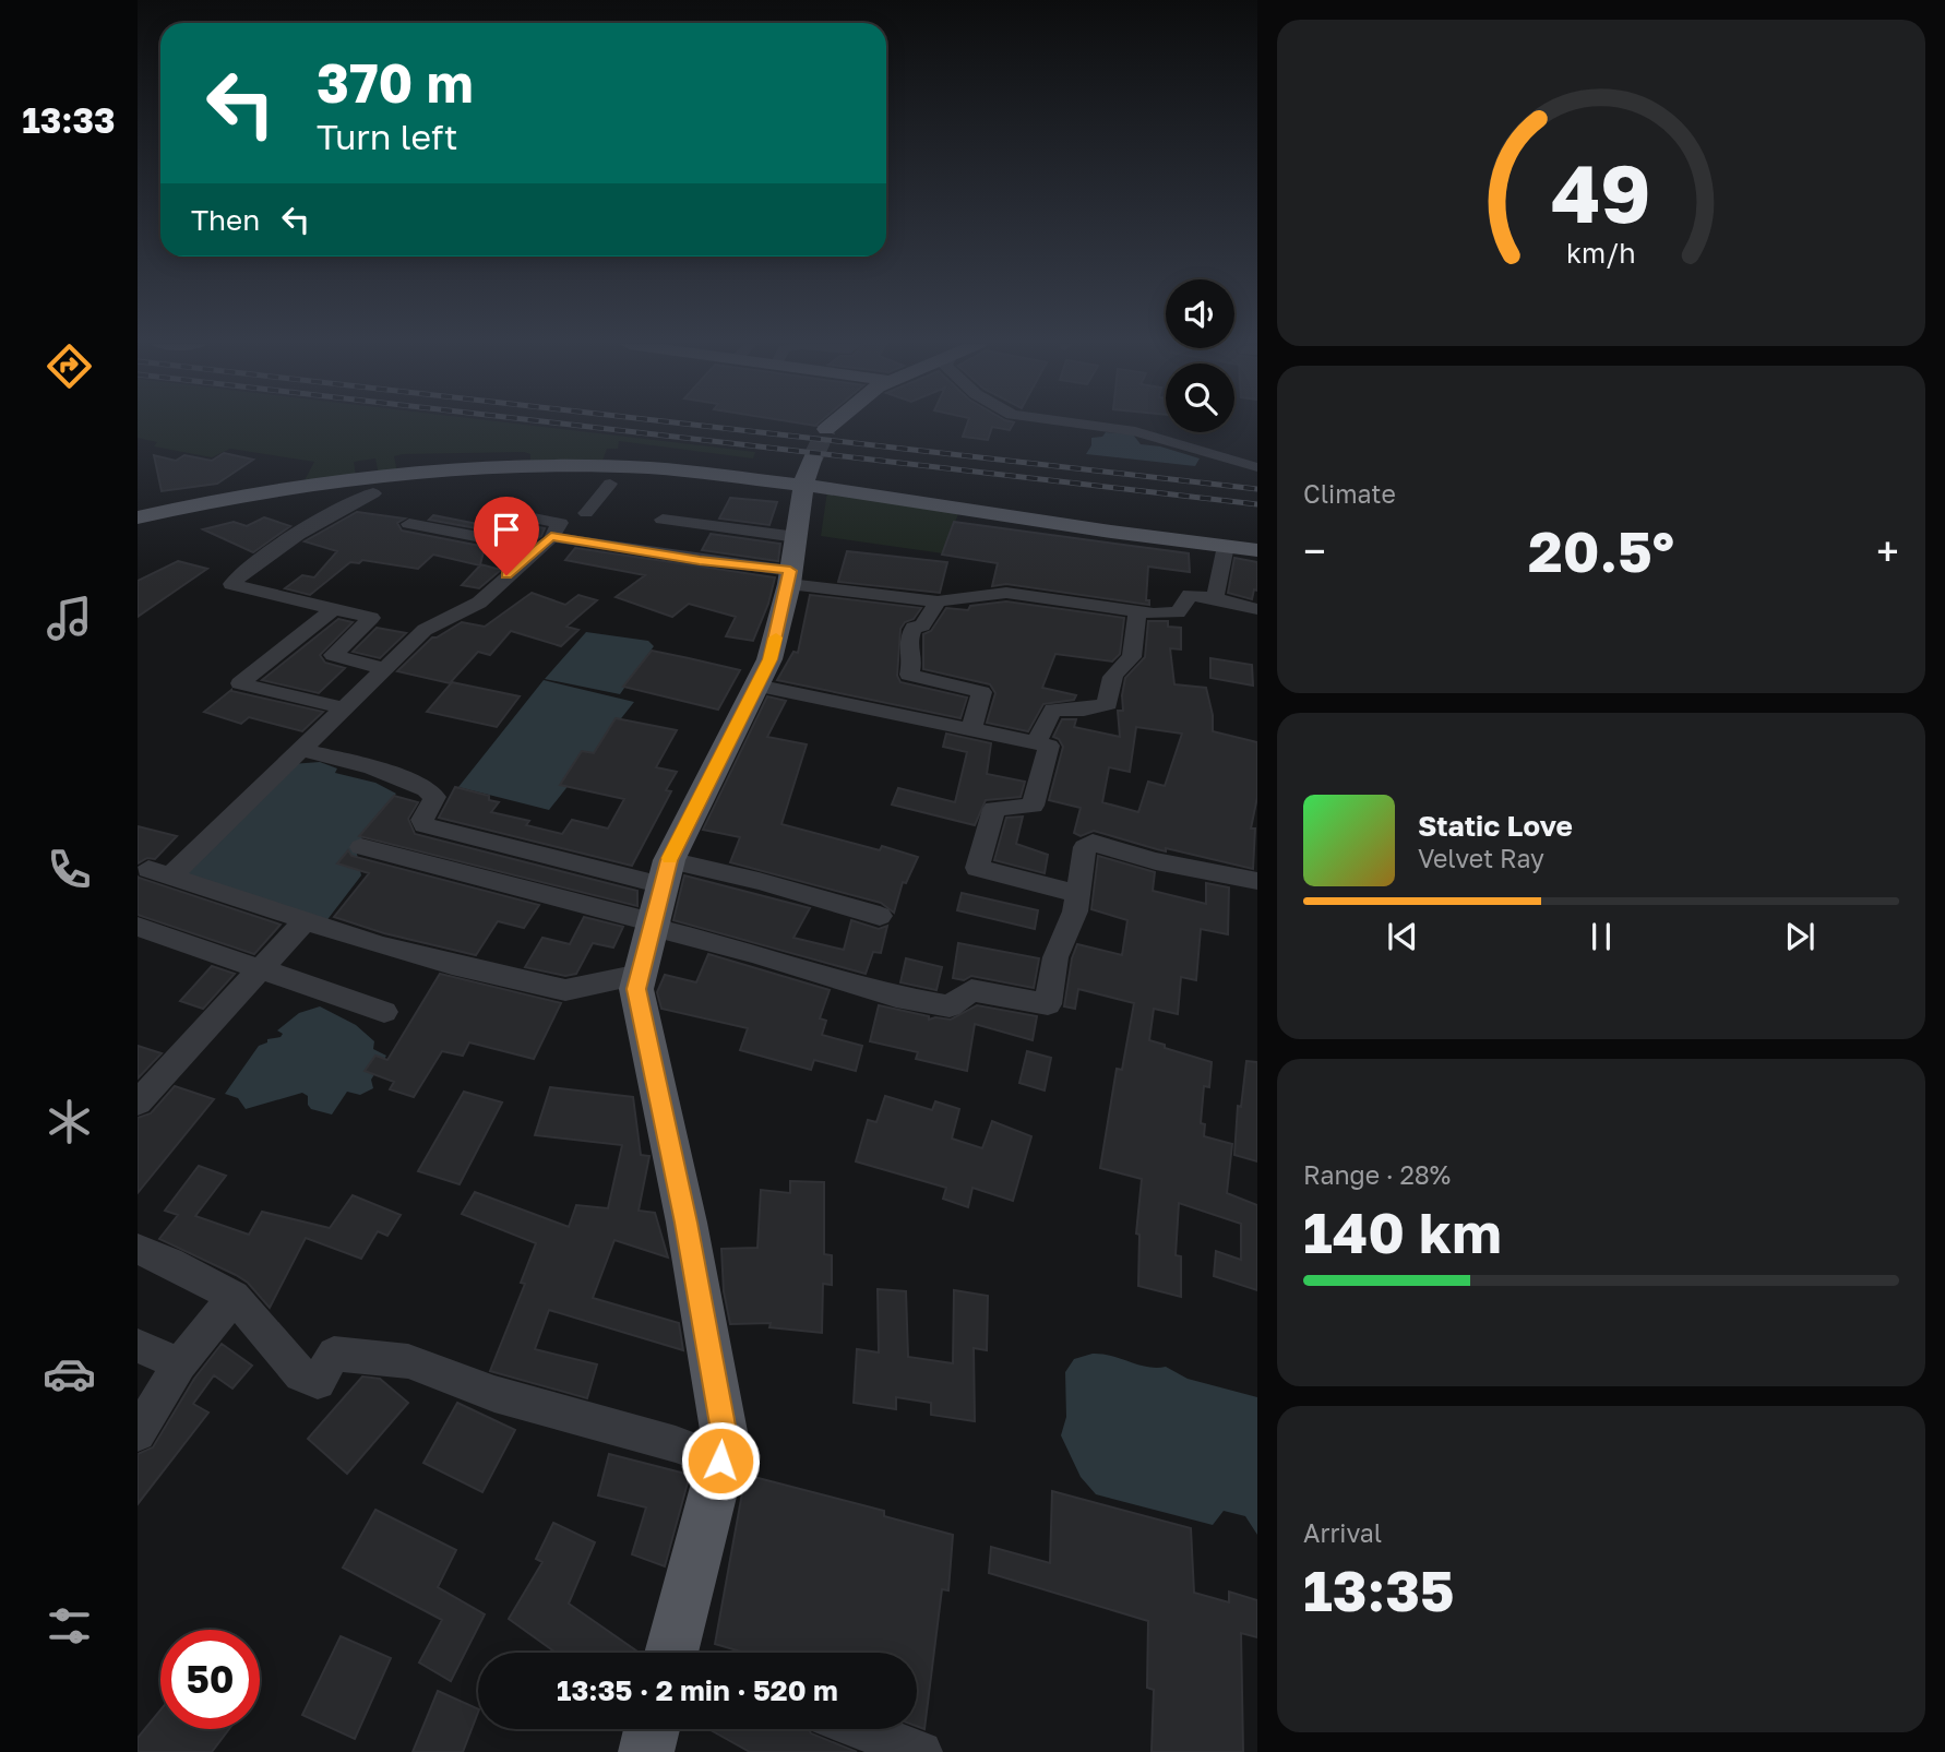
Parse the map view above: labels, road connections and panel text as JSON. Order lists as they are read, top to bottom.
{
  "page": {
    "tabs": "13:33",
    "turn": ["370 m", "Turn left"],
    "then": "Then",
    "tile": [
      "Climate",
      ["Range · 28%", "140 km"],
      ["Arrival", "13:35"]
    ],
    "heat": ["−", "20.5°", "+"],
    "song": ["Static Love", "Velvet Ray"],
    "limit": "50",
    "trip": "13:35 · 2 min · 520 m",
    "gauge": ["49", "km/h"]
  }
}
